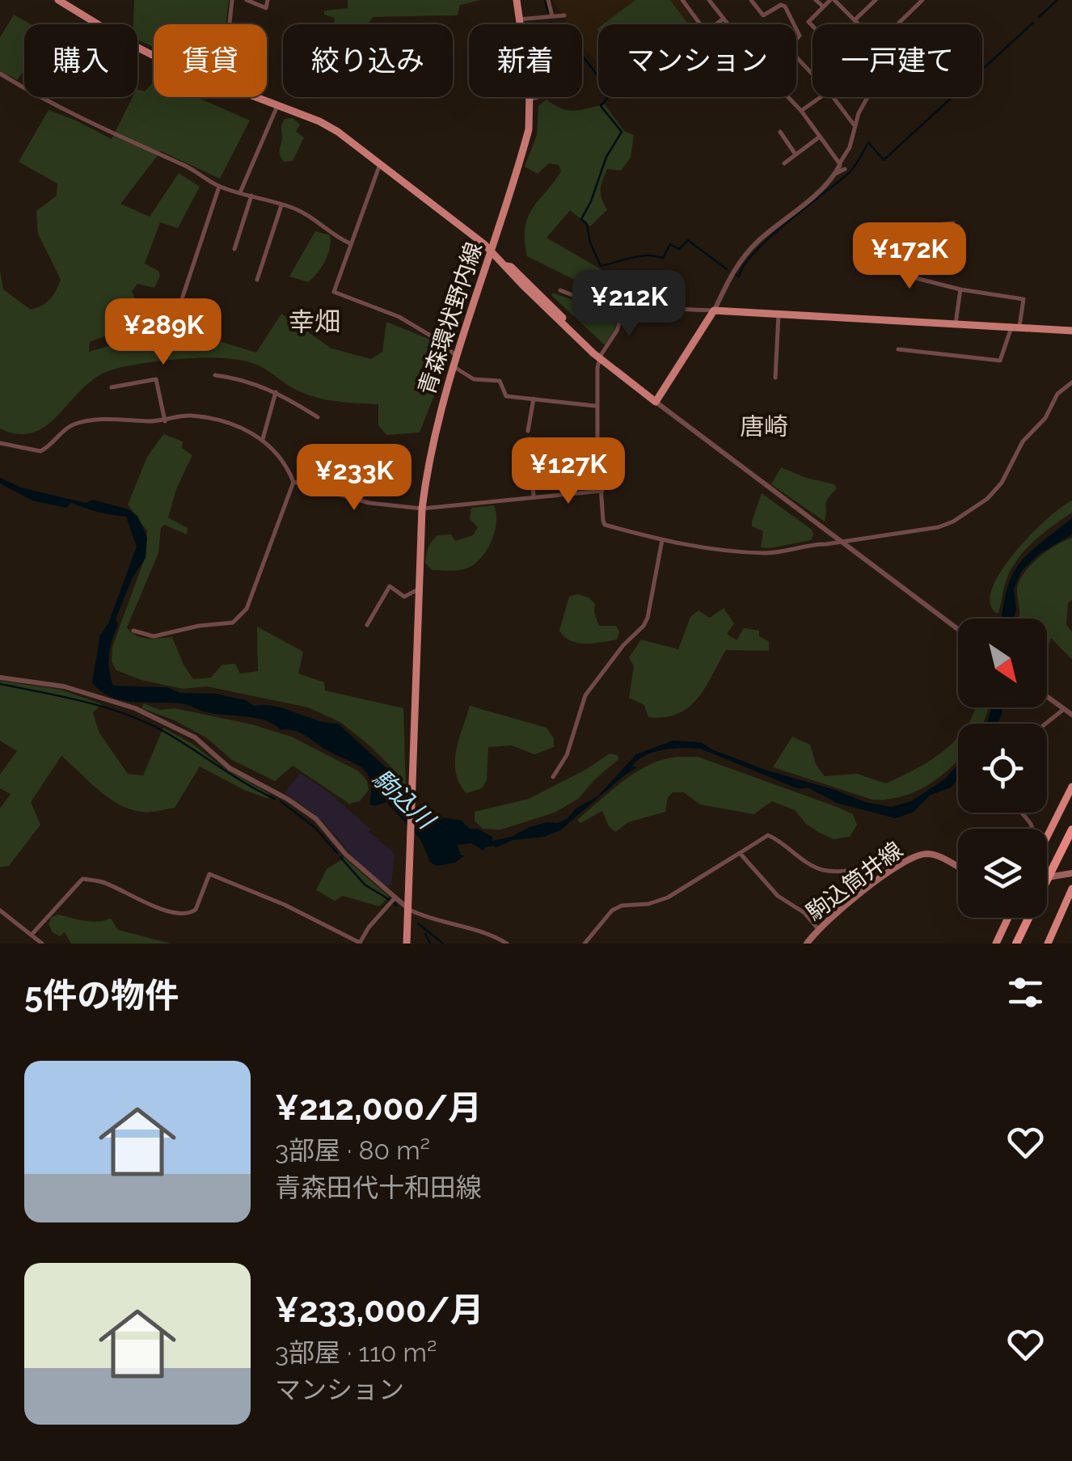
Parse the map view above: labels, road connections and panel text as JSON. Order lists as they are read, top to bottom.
{
  "streets": {
    "main road": ["青森環状野内線", "駒込筒井線"]
  },
  "districts": ["幸畑", "唐崎"],
  "water": ["駒込川"],
  "north": "bottom right",
  "page": {
    "chip": [
      "購入",
      "賃貸",
      "絞り込み",
      "新着",
      "マンション",
      "一戸建て"
    ],
    "price": [
      "¥172K",
      "¥212K",
      "¥289K",
      "¥127K",
      "¥233K"
    ],
    "heading": "5件の物件",
    "list": [
      {
        "name": "¥212,000/月",
        "note": "3部屋 · 80 m² · 青森田代十和田線"
      },
      {
        "name": "¥233,000/月",
        "note": "3部屋 · 110 m² · マンション"
      }
    ]
  }
}
